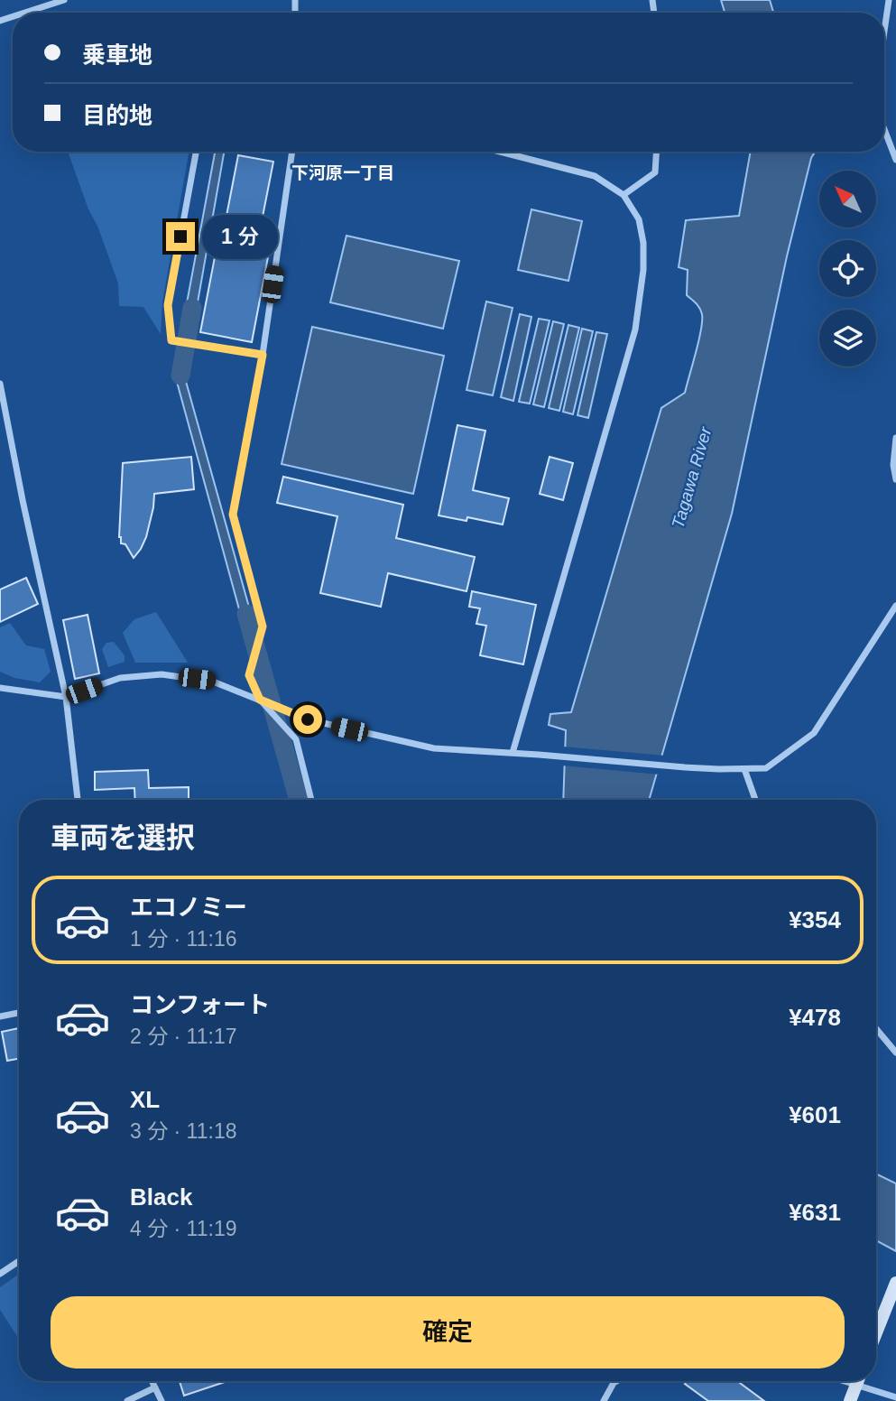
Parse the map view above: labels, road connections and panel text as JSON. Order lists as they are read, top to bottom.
{
  "districts": ["下河原一丁目"],
  "water": ["Tagawa River"],
  "north": "top left",
  "page": {
    "banner": ["乗車地", "目的地"],
    "bubble": "1 分",
    "heading": "車両を選択",
    "list": [
      {
        "name": "エコノミー",
        "note": "1 分 · 11:16",
        "value": "¥354"
      },
      {
        "name": "コンフォート",
        "note": "2 分 · 11:17",
        "value": "¥478"
      },
      {
        "name": "XL",
        "note": "3 分 · 11:18",
        "value": "¥601"
      },
      {
        "name": "Black",
        "note": "4 分 · 11:19",
        "value": "¥631"
      }
    ],
    "buttons": "確定"
  }
}
